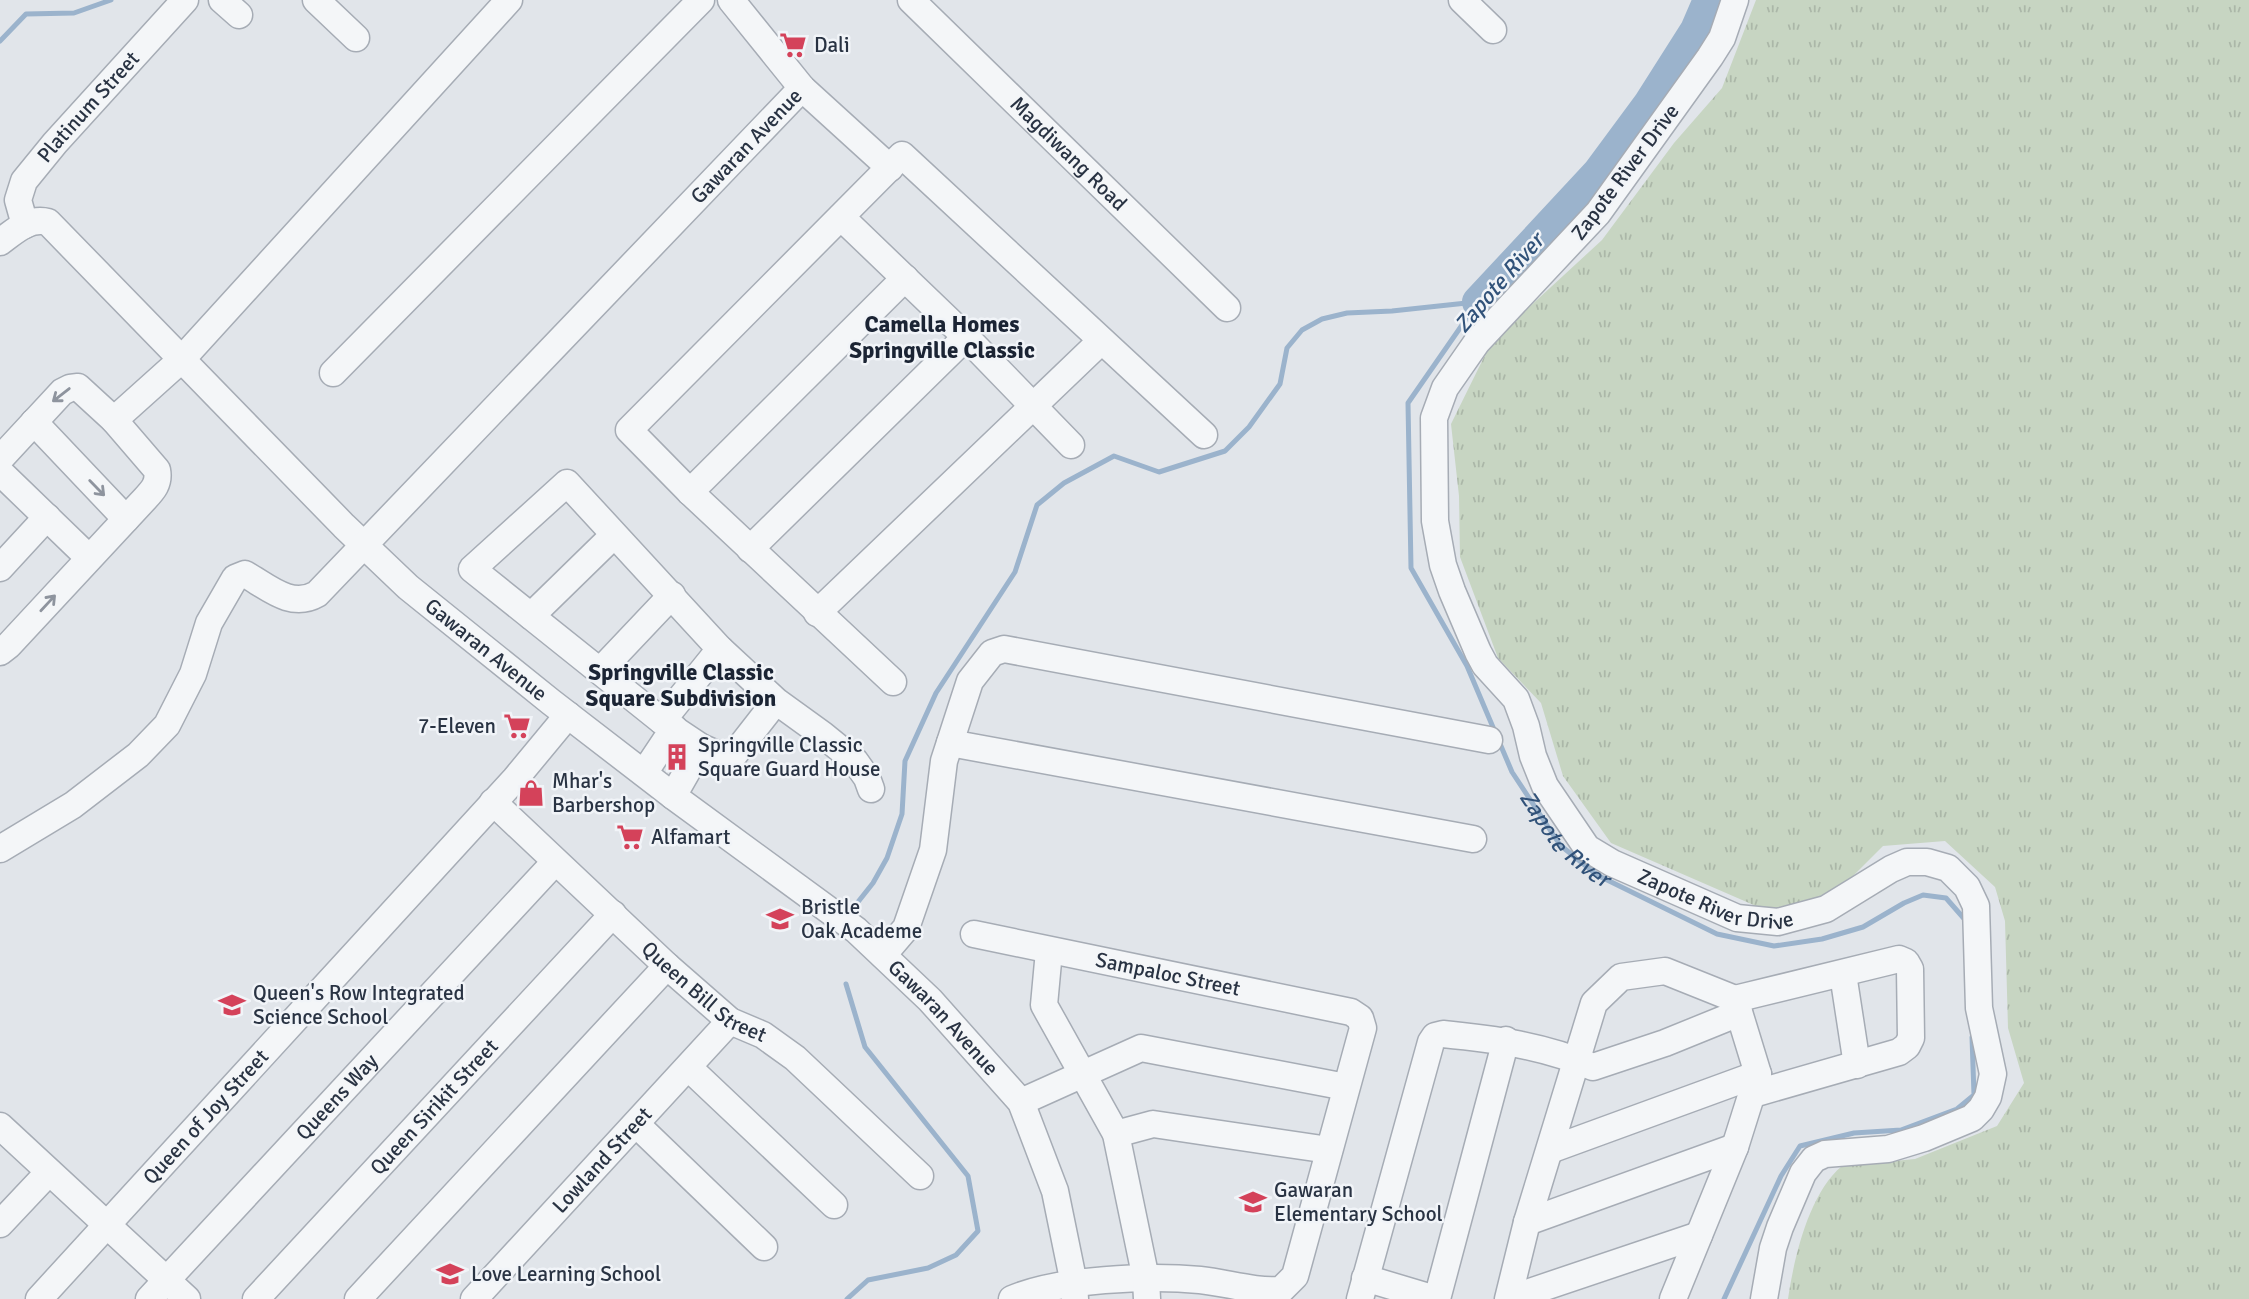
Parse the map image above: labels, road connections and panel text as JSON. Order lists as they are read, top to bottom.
{
  "streets": {
    "street": [
      "Platinum Street",
      "Gawaran Avenue",
      "Magdiwang Road",
      "Zapote River Drive",
      "Sampaloc Street",
      "Queen Bill Street",
      "Queens Way",
      "Queen Sirikit Street",
      "Queen of Joy Street",
      "Lowland Street"
    ]
  },
  "crossings": [
    ["Gawaran Avenue", "Queen of Joy Street"],
    ["Queen Bill Street", "Queens Way"],
    ["Queen Bill Street", "Queen Sirikit Street"],
    ["Queen Bill Street", "Queen of Joy Street"],
    ["Queen Bill Street", "Lowland Street"]
  ],
  "districts": ["Camella Homes Springville Classic", "Springville Classic Square Subdivision"],
  "water": ["Zapote River"],
  "places": {
    "supermarket": ["Dali", "7-Eleven", "Alfamart"],
    "building": ["Springville Classic Square Guard House"],
    "shop": ["Mhar's Barbershop"],
    "school or university": [
      "Bristle Oak Academe",
      "Queen's Row Integrated Science School",
      "Gawaran Elementary School",
      "Love Learning School"
    ]
  }
}
